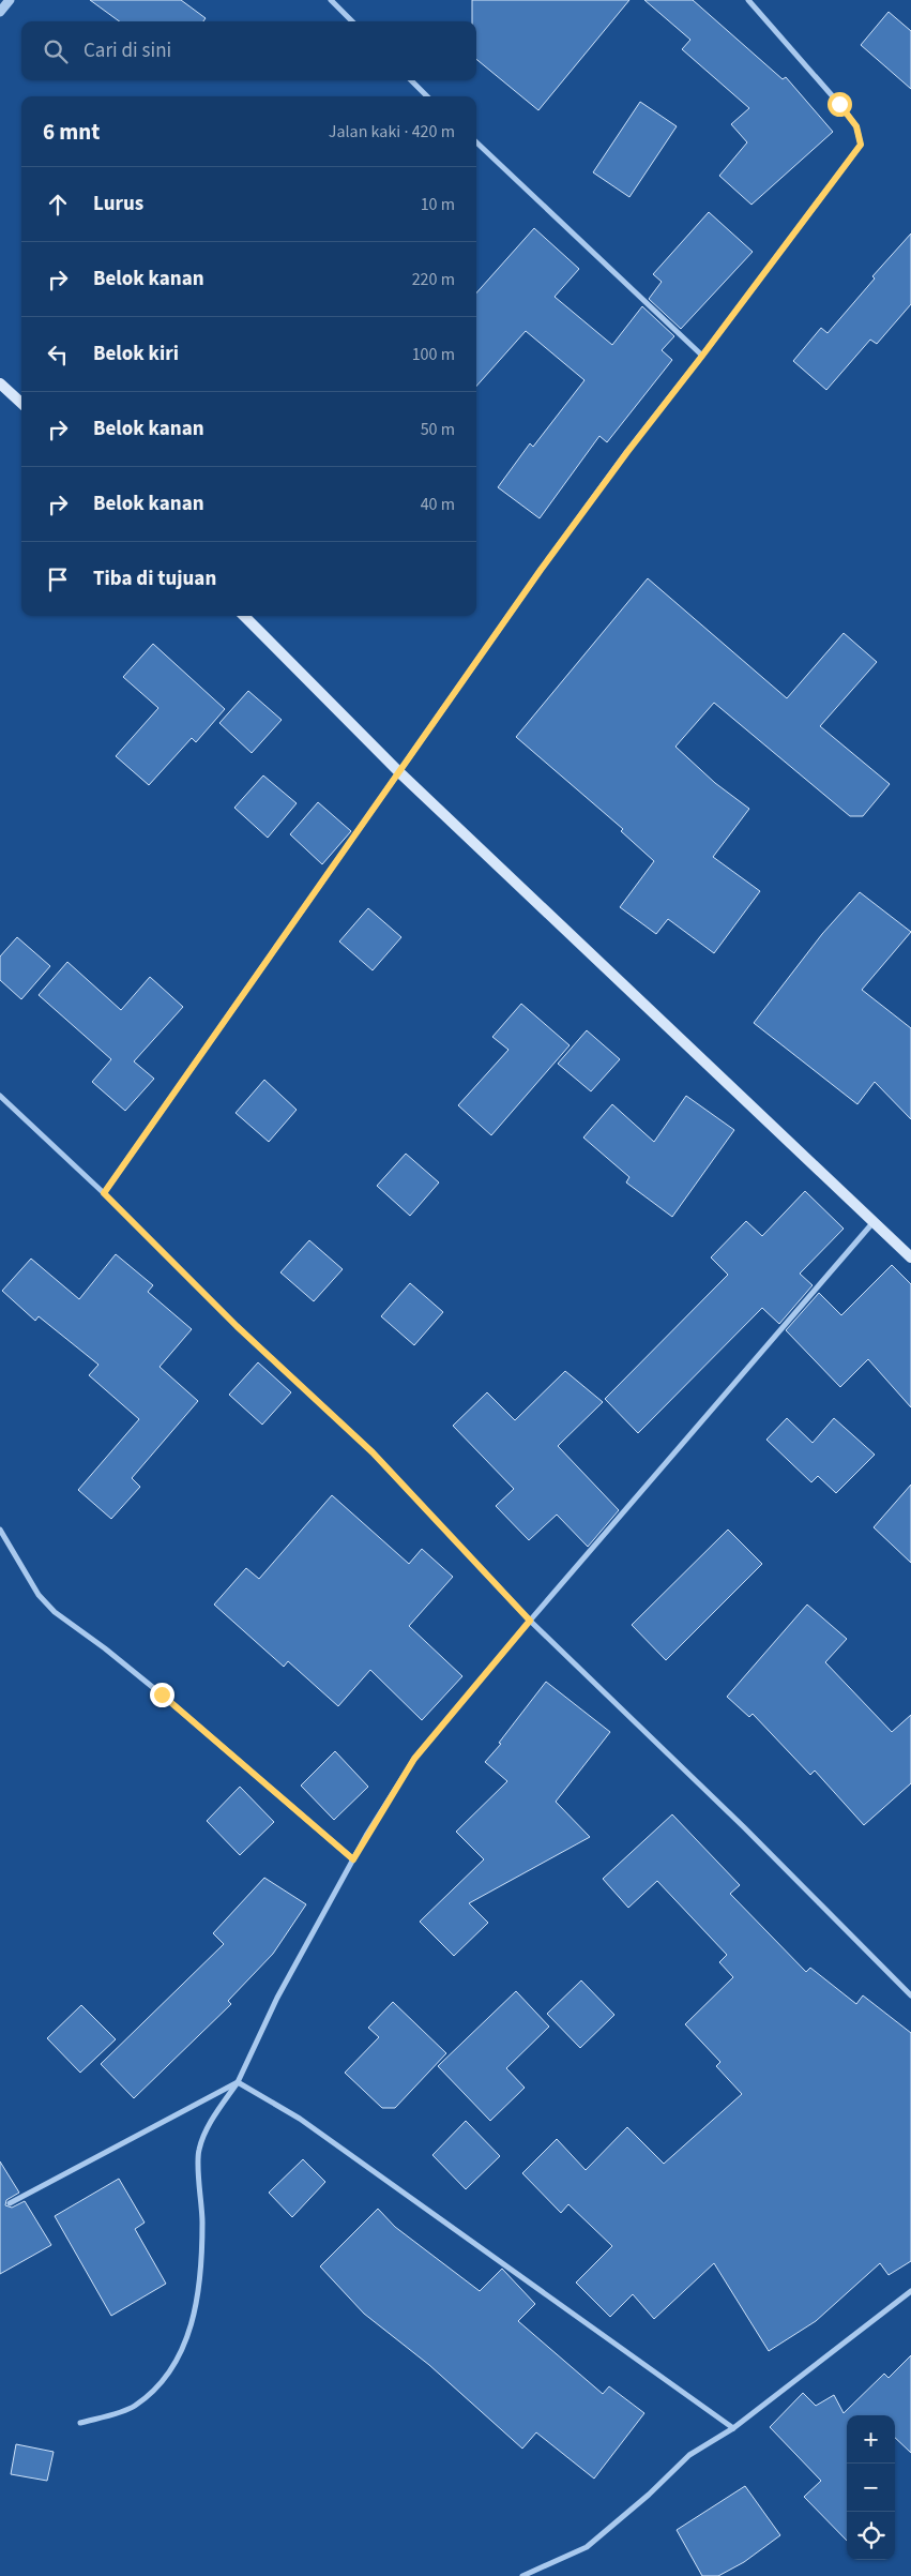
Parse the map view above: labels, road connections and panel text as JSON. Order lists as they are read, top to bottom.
{
  "page": {
    "search": "Cari di sini",
    "heading": ["6 mnt", "Jalan kaki · 420 m"],
    "list": [
      ["Lurus", "10 m"],
      ["Belok kanan", "220 m"],
      ["Belok kiri", "100 m"],
      ["Belok kanan", "50 m"],
      ["Belok kanan", "40 m"],
      "Tiba di tujuan"
    ],
    "map_buttons": ["+", "−"]
  }
}
